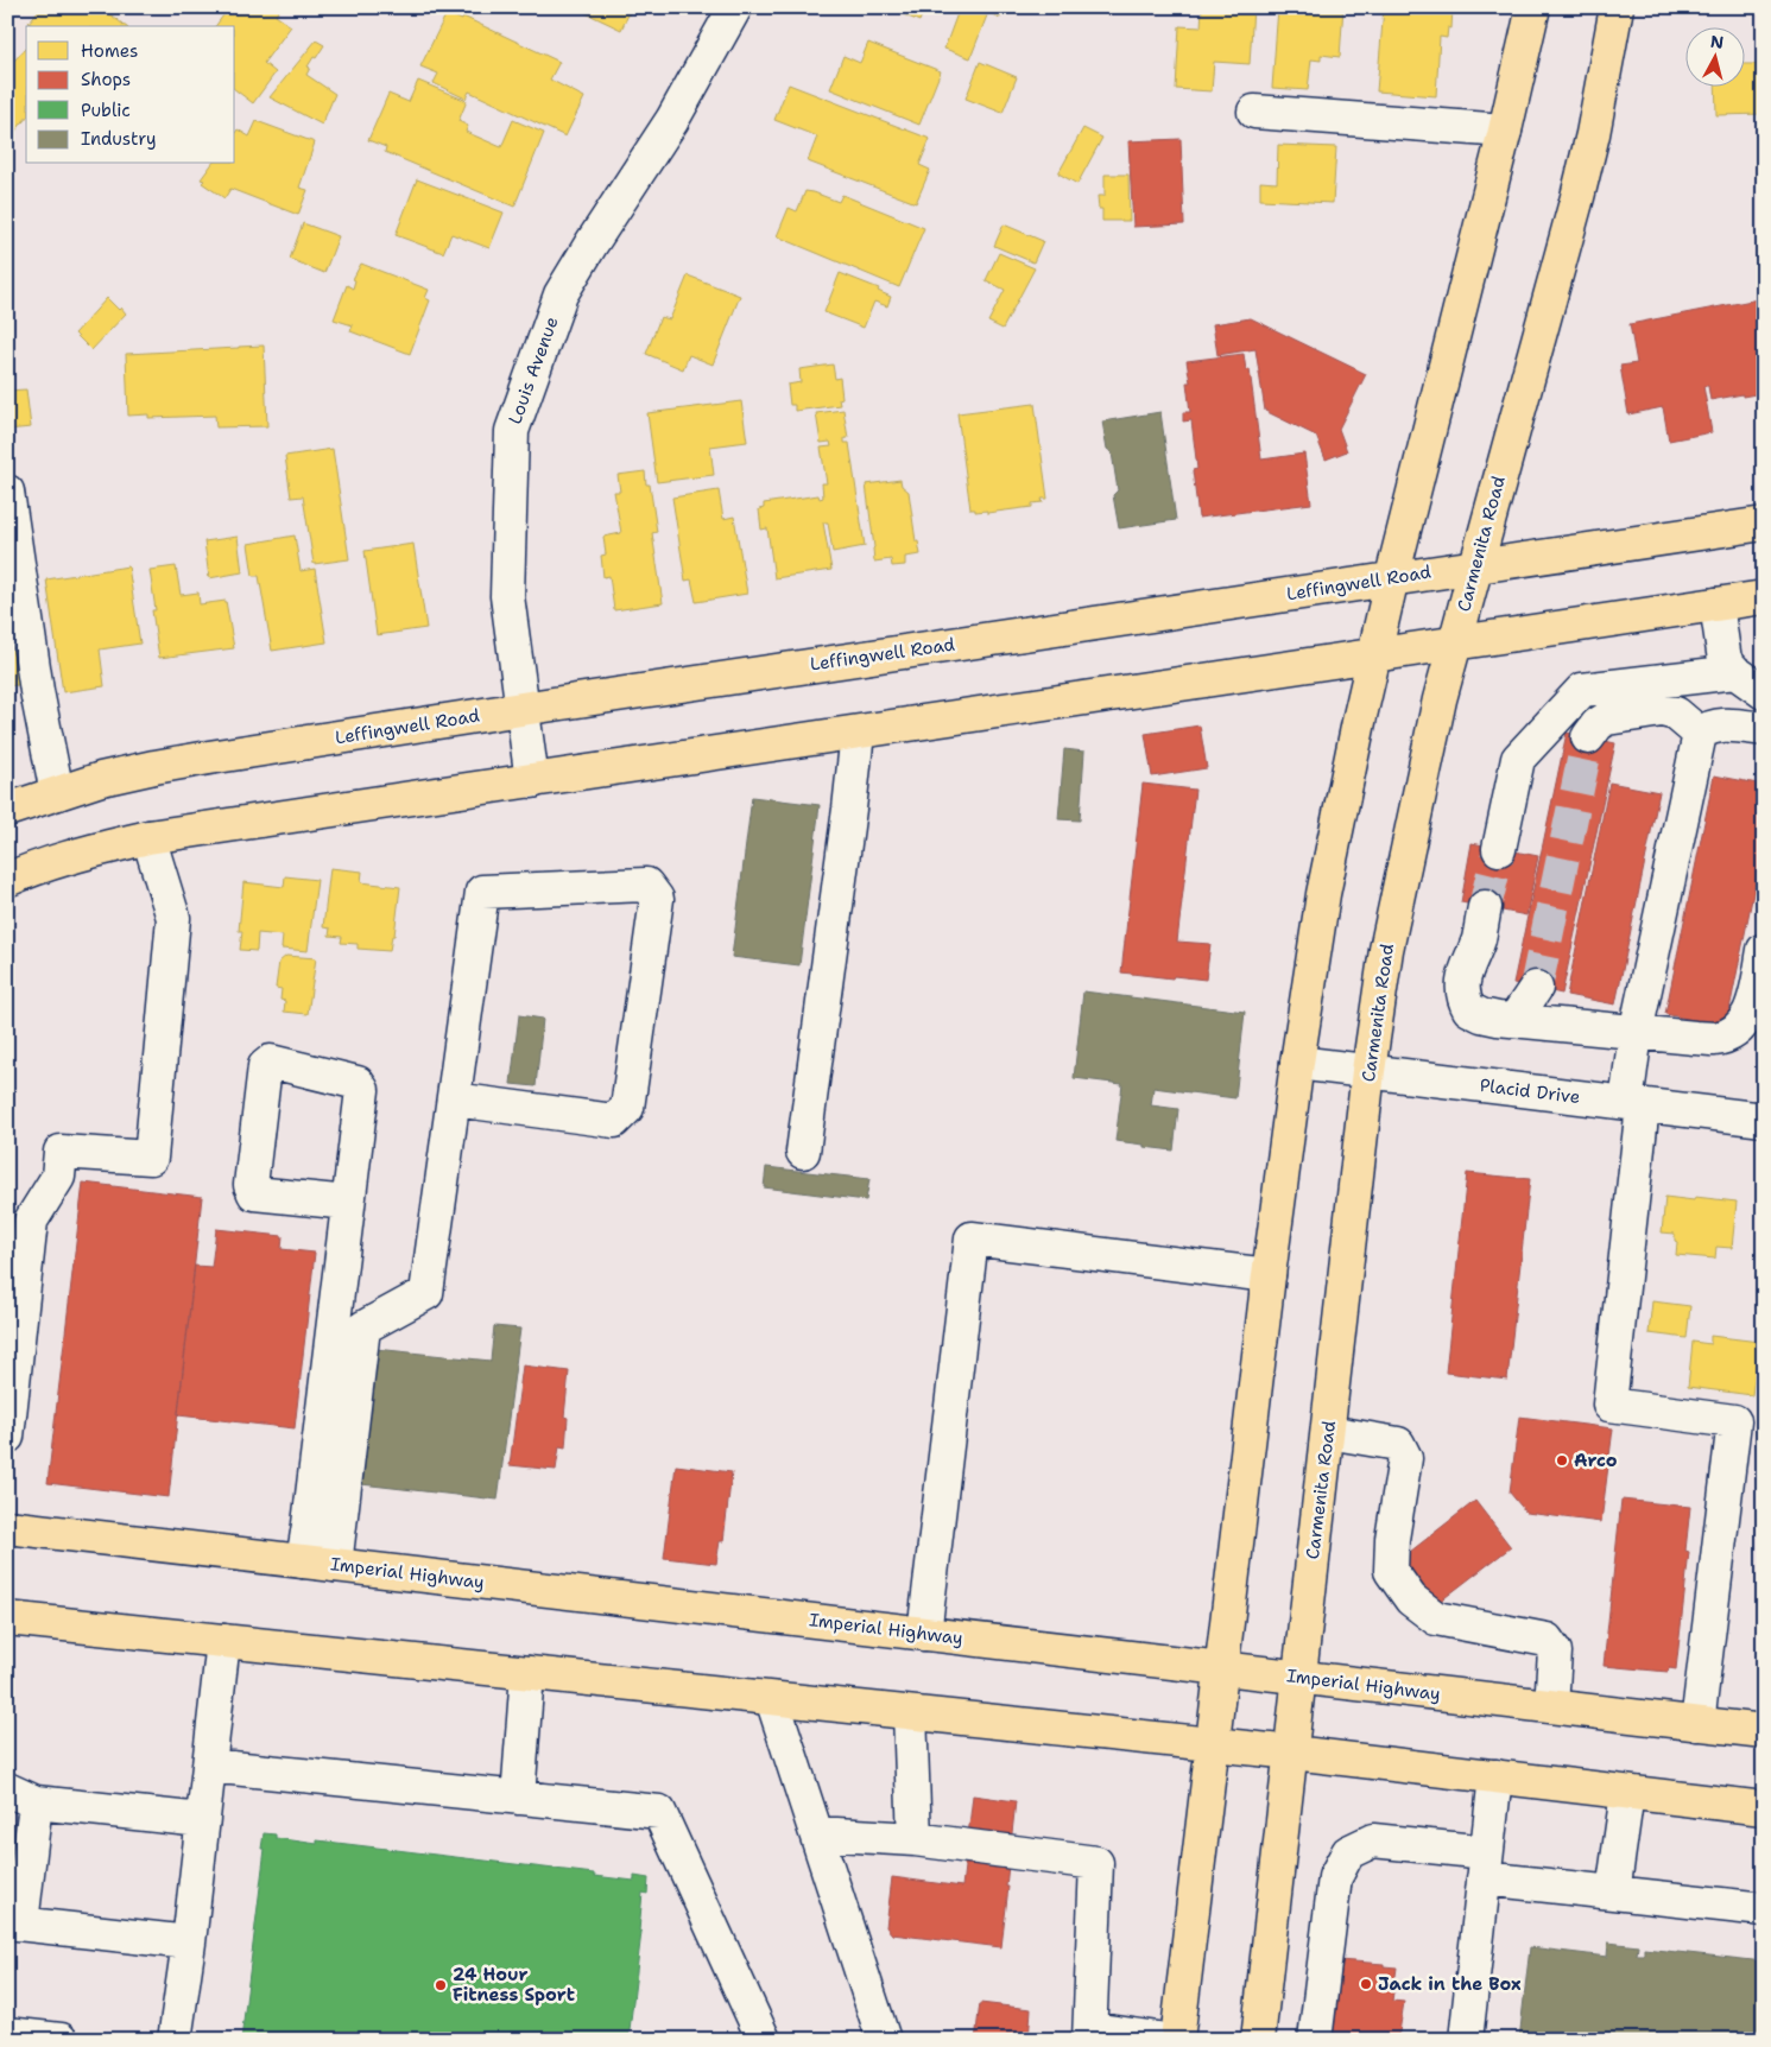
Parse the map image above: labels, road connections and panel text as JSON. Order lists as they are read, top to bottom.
{
  "streets": {
    "main road": ["Carmenita Road", "Leffingwell Road", "Imperial Highway"],
    "street": ["Louis Avenue", "Placid Drive"]
  },
  "crossings": [
    ["Louis Avenue", "Leffingwell Road"],
    ["Carmenita Road", "Leffingwell Road"],
    ["Carmenita Road", "Placid Drive"],
    ["Carmenita Road", "Imperial Highway"]
  ],
  "places": ["Arco", "Jack in the Box", "24 Hour Fitness Sport"],
  "legend": [
    "Homes",
    "Shops",
    "Public",
    "Industry"
  ],
  "north": "top"
}
